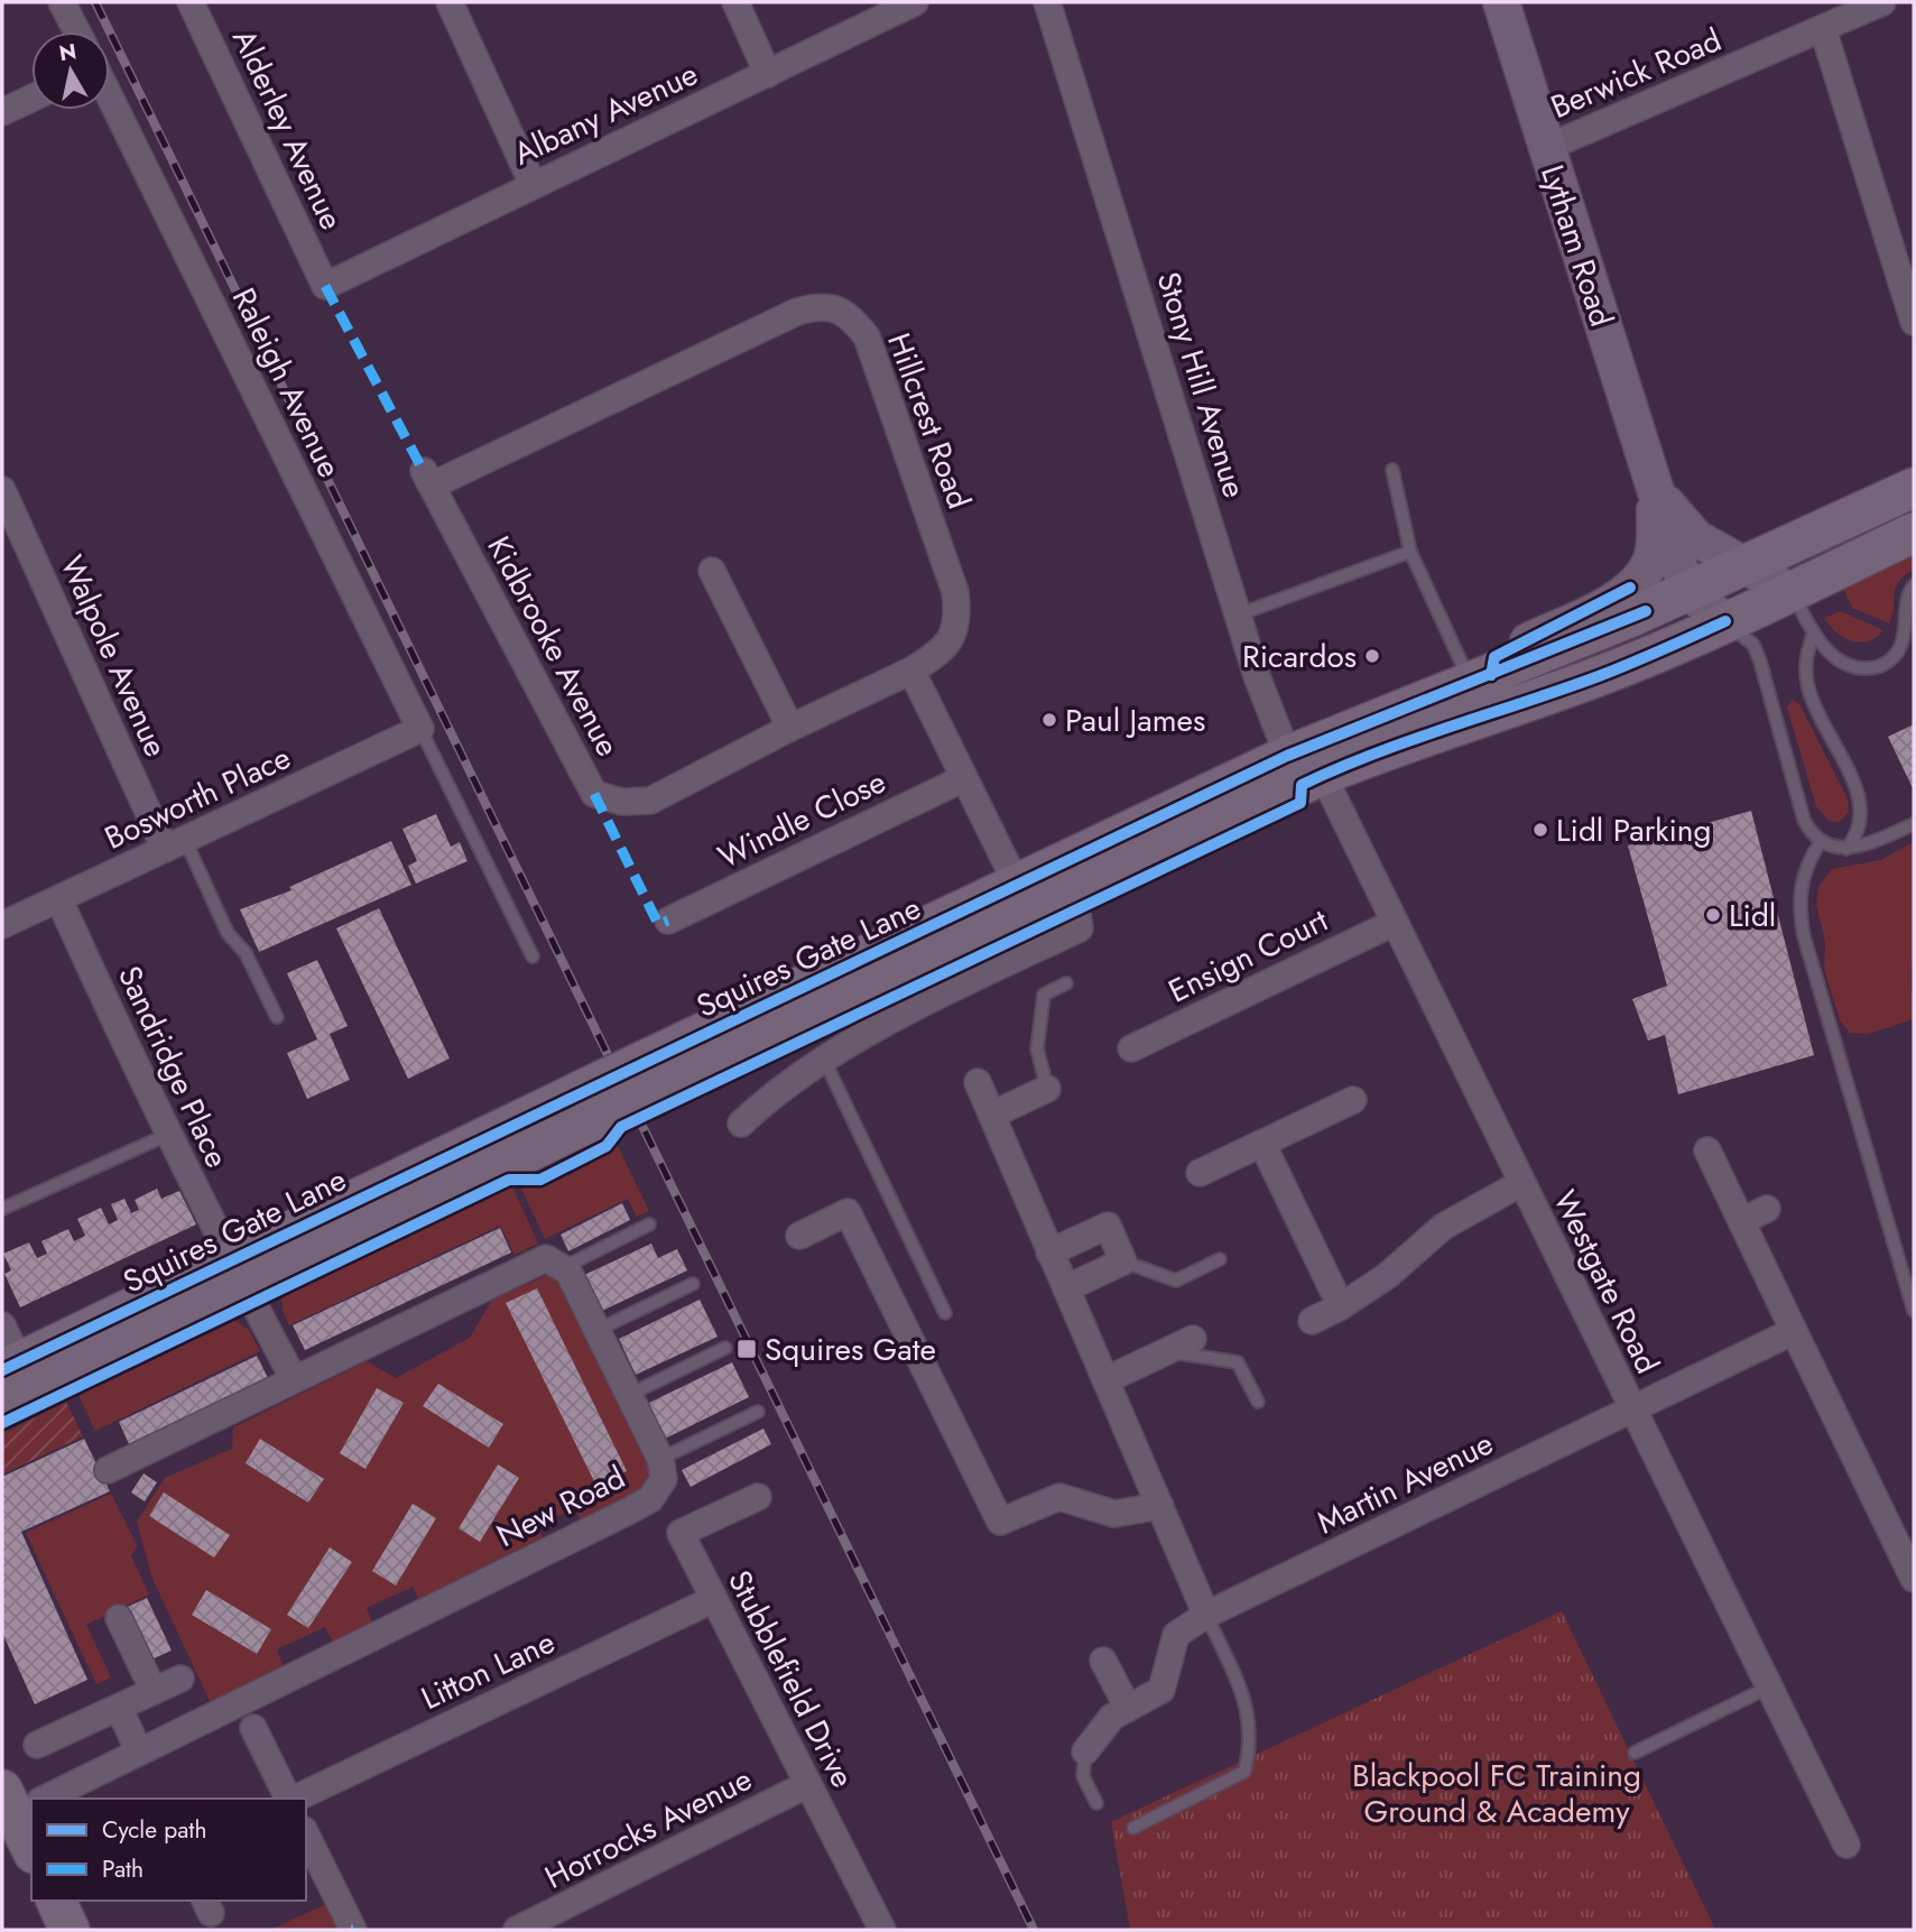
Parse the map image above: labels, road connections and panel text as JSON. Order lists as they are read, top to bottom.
{
  "streets": {
    "main road": ["Lytham Road", "Squires Gate Lane"],
    "street": [
      "Berwick Road",
      "Albany Avenue",
      "Alderley Avenue",
      "Raleigh Avenue",
      "Stony Hill Avenue",
      "Hillcrest Road",
      "Kidbrooke Avenue",
      "Walpole Avenue",
      "Bosworth Place",
      "Windle Close",
      "Ensign Court",
      "Sandridge Place",
      "Westgate Road",
      "Martin Avenue",
      "New Road",
      "Litton Lane",
      "Stubblefield Drive",
      "Horrocks Avenue"
    ]
  },
  "crossings": [
    ["Berwick Road", "Lytham Road"],
    ["Albany Avenue", "Alderley Avenue"],
    ["Lytham Road", "Squires Gate Lane"],
    ["Raleigh Avenue", "Bosworth Place"],
    ["Stony Hill Avenue", "Squires Gate Lane"],
    ["Stony Hill Avenue", "Westgate Road"],
    ["Hillcrest Road", "Kidbrooke Avenue"],
    ["Walpole Avenue", "Bosworth Place"],
    ["Bosworth Place", "Sandridge Place"],
    ["Ensign Court", "Westgate Road"],
    ["Squires Gate Lane", "Sandridge Place"],
    ["Squires Gate Lane", "Westgate Road"],
    ["Westgate Road", "Martin Avenue"],
    ["Litton Lane", "Stubblefield Drive"],
    ["Stubblefield Drive", "Horrocks Avenue"]
  ],
  "parks": ["Blackpool FC Training Ground & Academy"],
  "places": {
    "other": [
      "Ricardos",
      "Paul James",
      "Lidl Parking",
      "Lidl"
    ],
    "transit": ["Squires Gate"]
  },
  "legend": ["Cycle path", "Path"],
  "north": "top"
}
